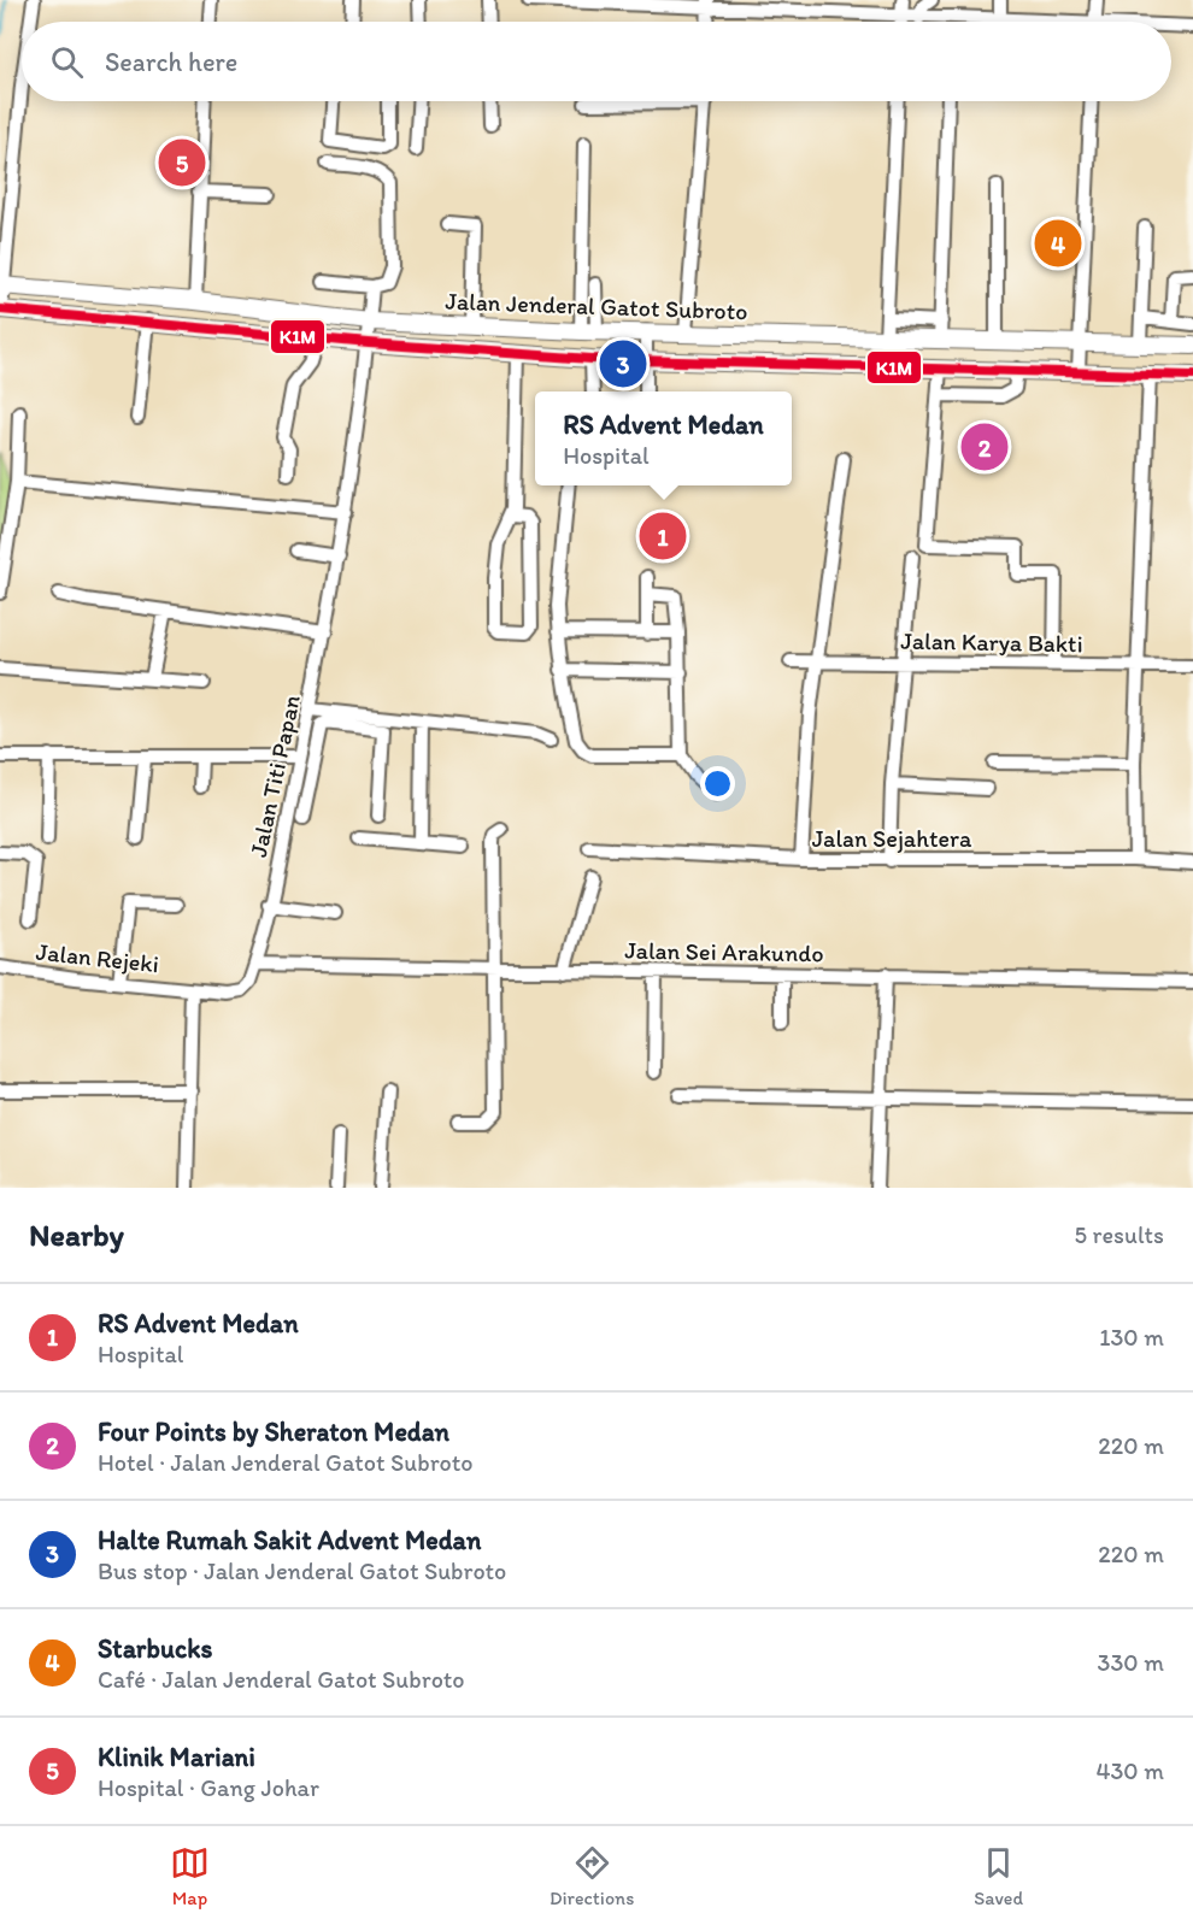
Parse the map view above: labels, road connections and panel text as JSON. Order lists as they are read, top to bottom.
{
  "streets": {
    "main road": ["Jalan Jenderal Gatot Subroto"],
    "street": [
      "Jalan Karya Bakti",
      "Jalan Titi Papan",
      "Jalan Sejahtera",
      "Jalan Sei Arakundo",
      "Jalan Rejeki"
    ]
  },
  "crossings": [
    ["Jalan Jenderal Gatot Subroto", "Jalan Titi Papan"],
    ["Jalan Titi Papan", "Jalan Sei Arakundo"],
    ["Jalan Titi Papan", "Jalan Rejeki"]
  ],
  "lines": ["transit line K1M"],
  "page": {
    "search": "Search here",
    "pins": [
      "5",
      "4",
      "3",
      "2",
      "1"
    ],
    "popup": ["RS Advent Medan", "Hospital"],
    "heading": ["Nearby", "5 results"],
    "list": [
      {
        "mark": "1",
        "name": "RS Advent Medan",
        "note": "Hospital",
        "value": "130 m"
      },
      {
        "mark": "2",
        "name": "Four Points by Sheraton Medan",
        "note": "Hotel · Jalan Jenderal Gatot Subroto",
        "value": "220 m"
      },
      {
        "mark": "3",
        "name": "Halte Rumah Sakit Advent Medan",
        "note": "Bus stop · Jalan Jenderal Gatot Subroto",
        "value": "220 m"
      },
      {
        "mark": "4",
        "name": "Starbucks",
        "note": "Café · Jalan Jenderal Gatot Subroto",
        "value": "330 m"
      },
      {
        "mark": "5",
        "name": "Klinik Mariani",
        "note": "Hospital · Gang Johar",
        "value": "430 m"
      }
    ],
    "nav": ["Map", "Directions", "Saved"]
  }
}
